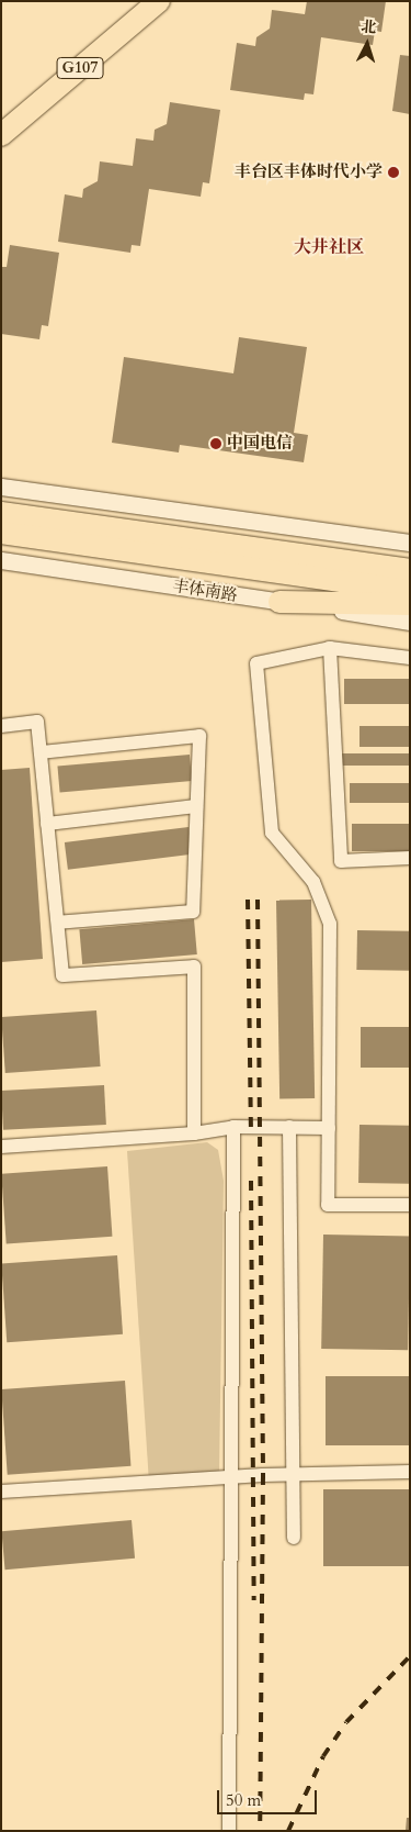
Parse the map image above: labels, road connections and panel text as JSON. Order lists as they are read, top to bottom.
{
  "streets": {
    "highway": ["G107", "丰体南路"]
  },
  "districts": ["大井社区"],
  "places": ["丰台区丰体时代小学", "中国电信"],
  "scale_bar": "50 m",
  "north": "top"
}
